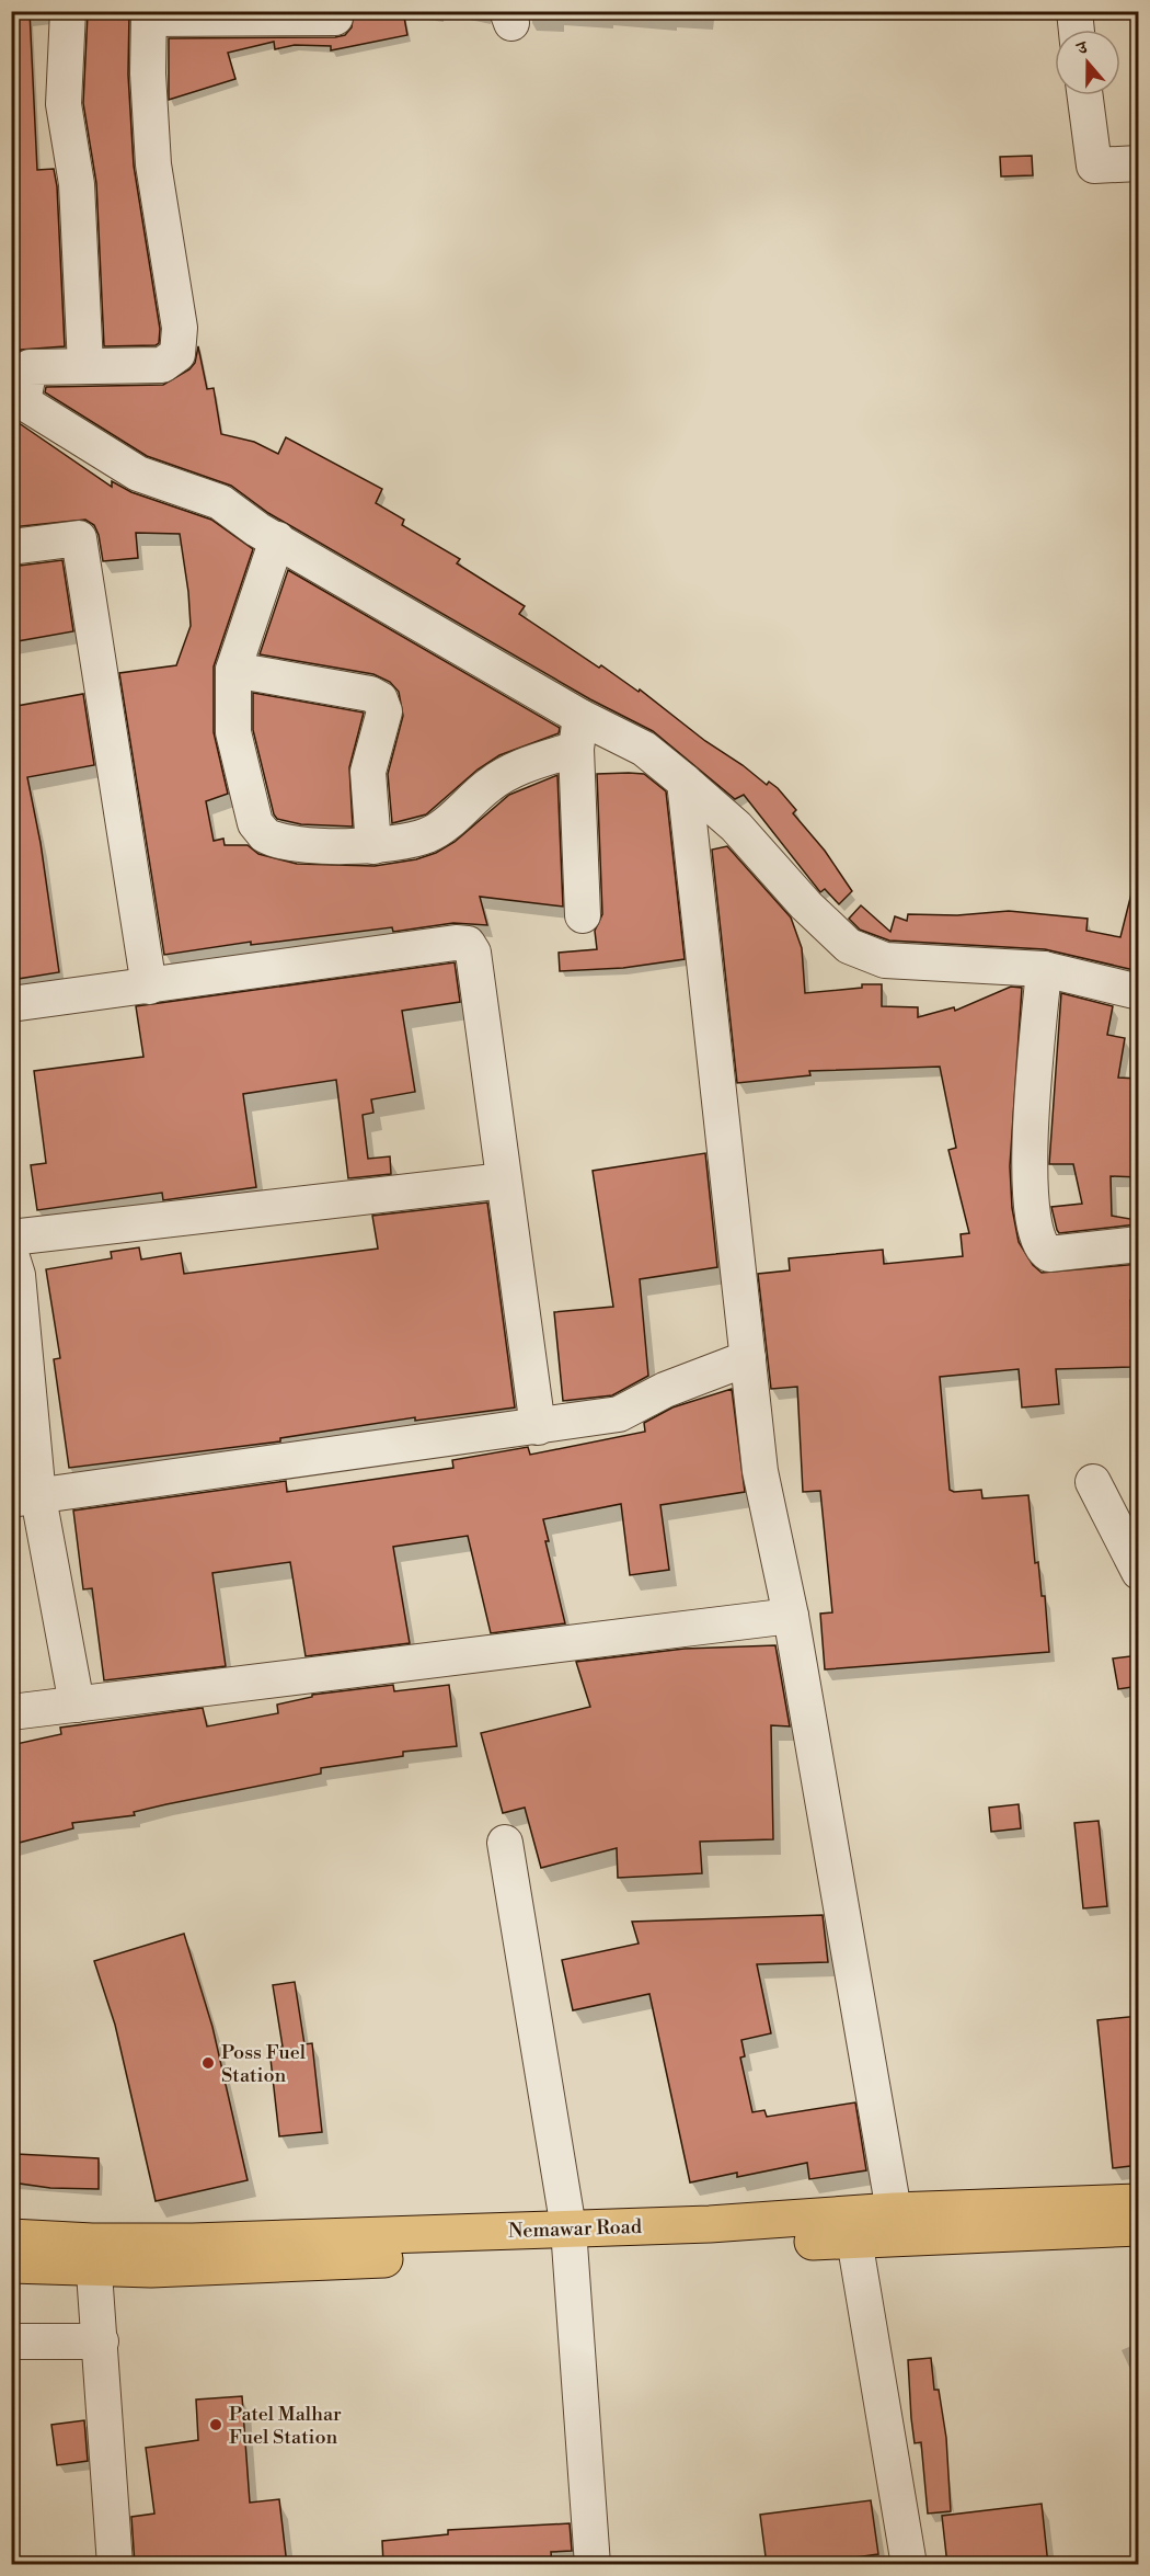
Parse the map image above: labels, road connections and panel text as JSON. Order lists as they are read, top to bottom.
{
  "streets": {
    "highway": ["Nemawar Road"]
  },
  "places": ["Poss Fuel Station", "Patel Malhar Fuel Station"],
  "north": "top"
}
